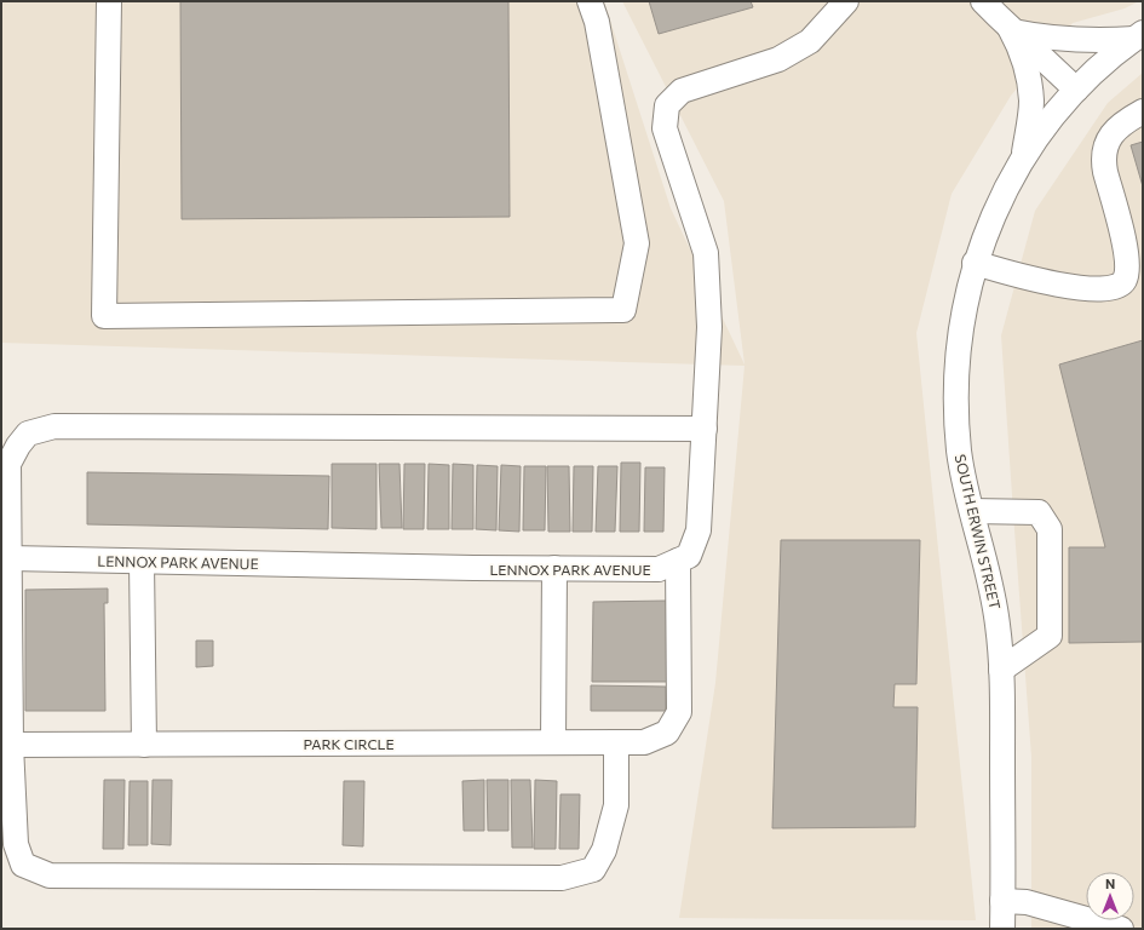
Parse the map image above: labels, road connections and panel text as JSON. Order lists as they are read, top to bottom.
{
  "streets": {
    "street": ["SOUTH ERWIN STREET", "LENNOX PARK AVENUE", "PARK CIRCLE"]
  },
  "crossings": [
    ["LENNOX PARK AVENUE", "PARK CIRCLE"]
  ],
  "north": "top"
}
